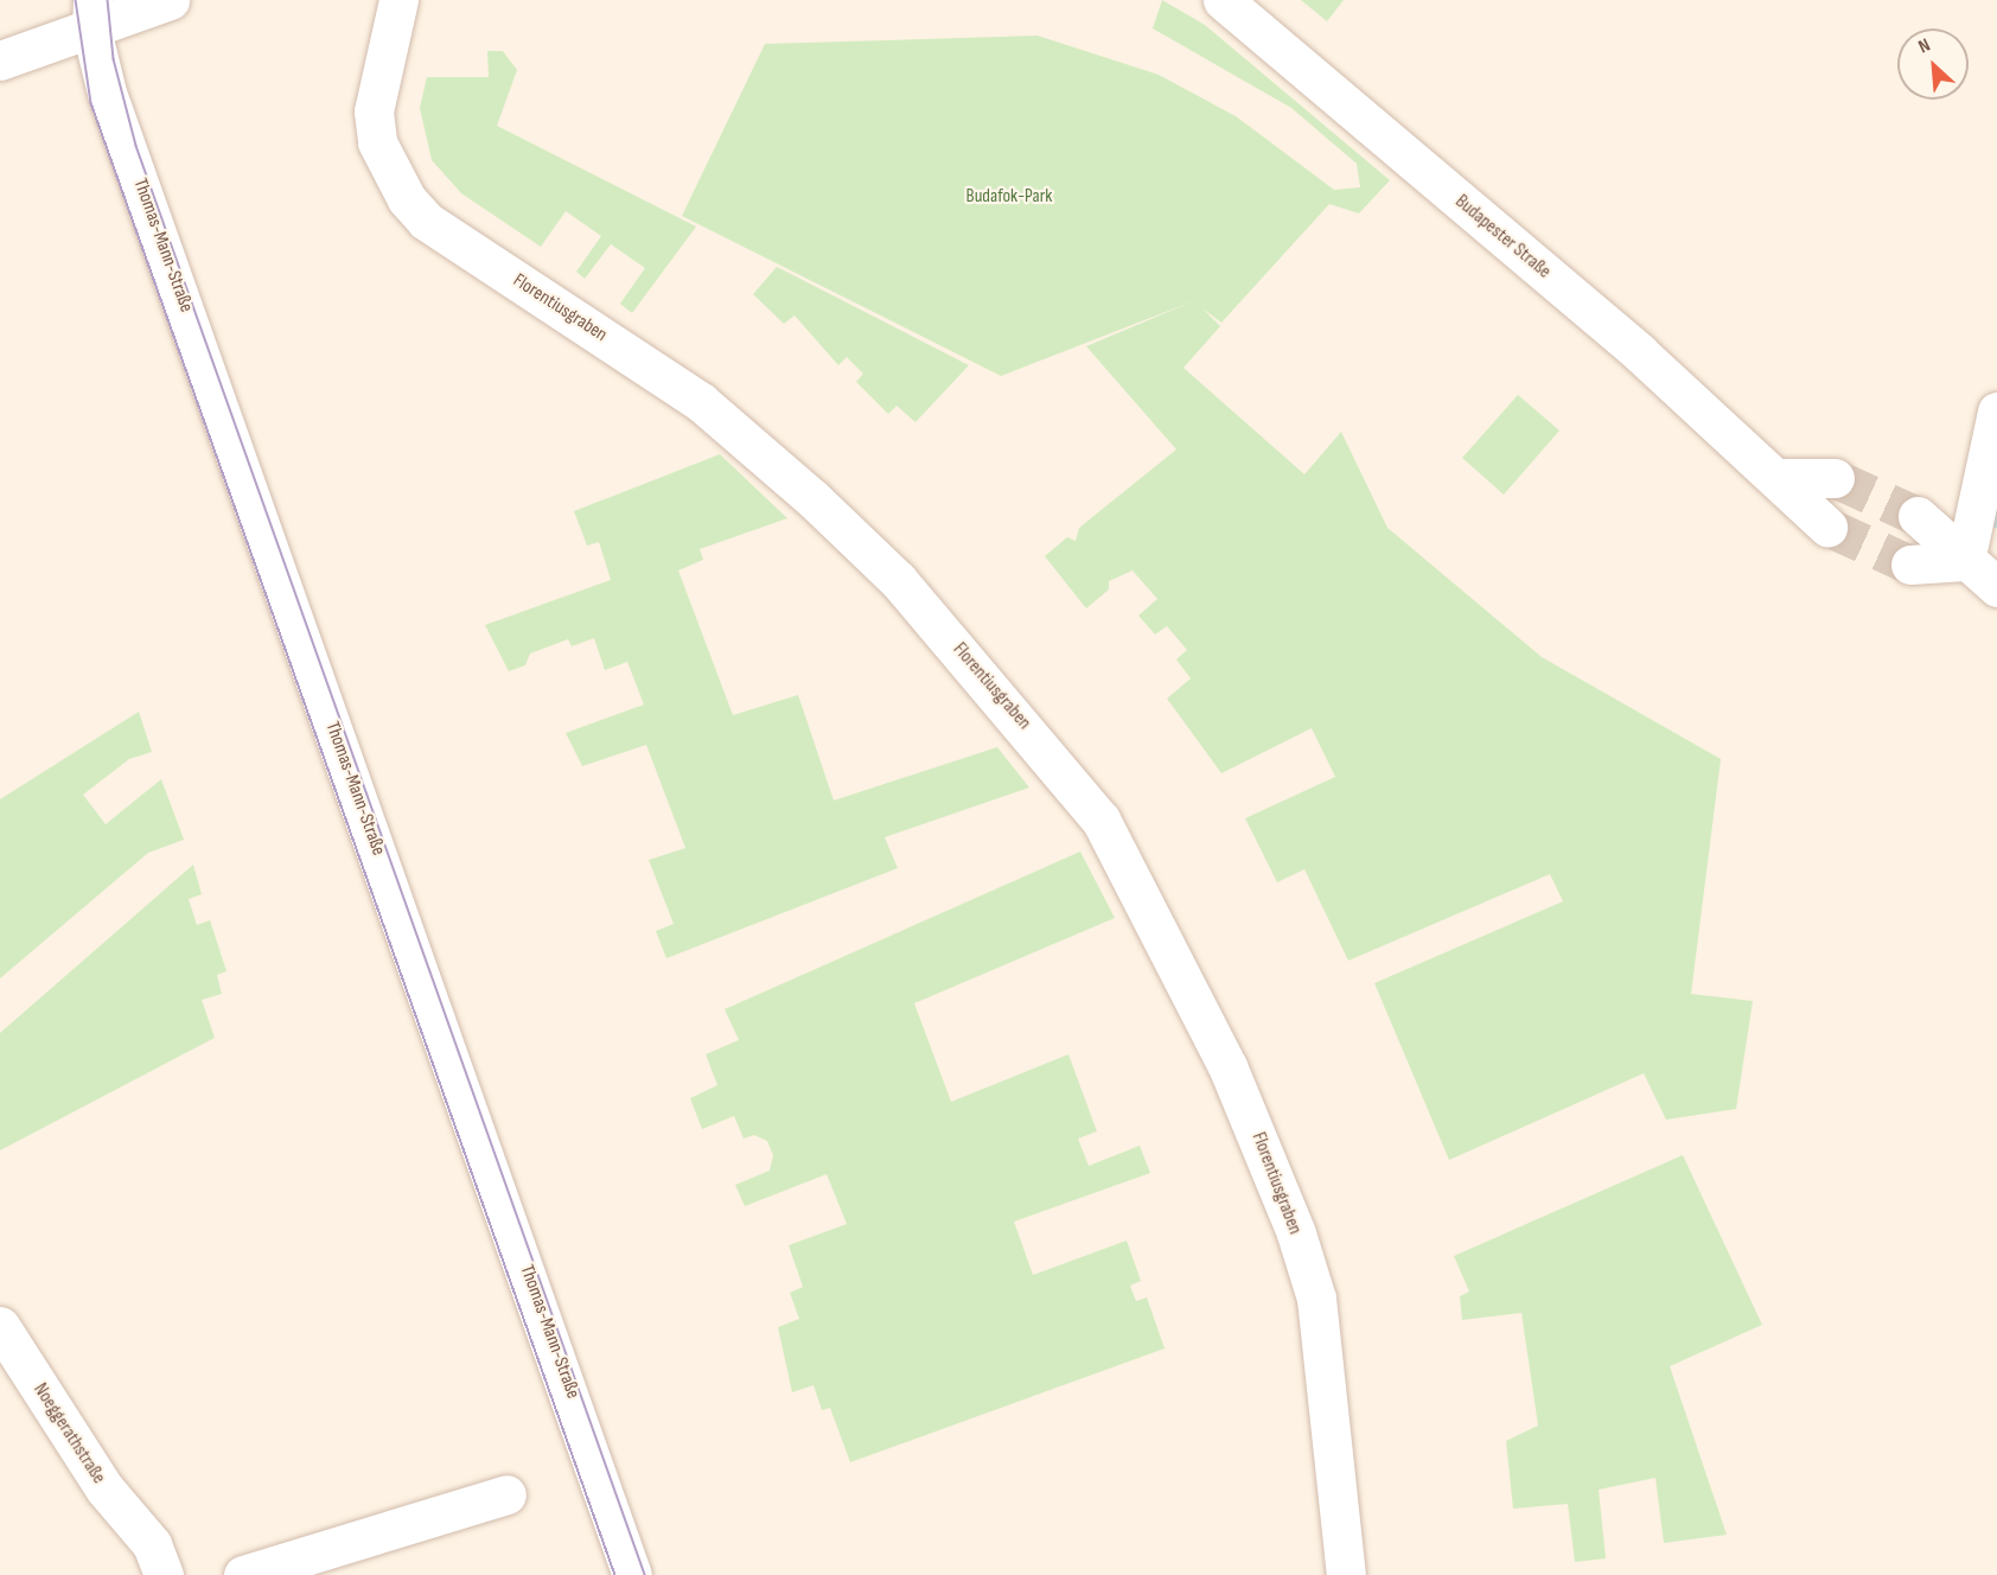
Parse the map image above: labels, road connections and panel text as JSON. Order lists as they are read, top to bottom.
{
  "streets": {
    "street": [
      "Budapester Straße",
      "Thomas-Mann-Straße",
      "Florentiusgraben",
      "Noeggerathstraße"
    ]
  },
  "parks": ["Budafok-Park"],
  "north": "top left"
}
